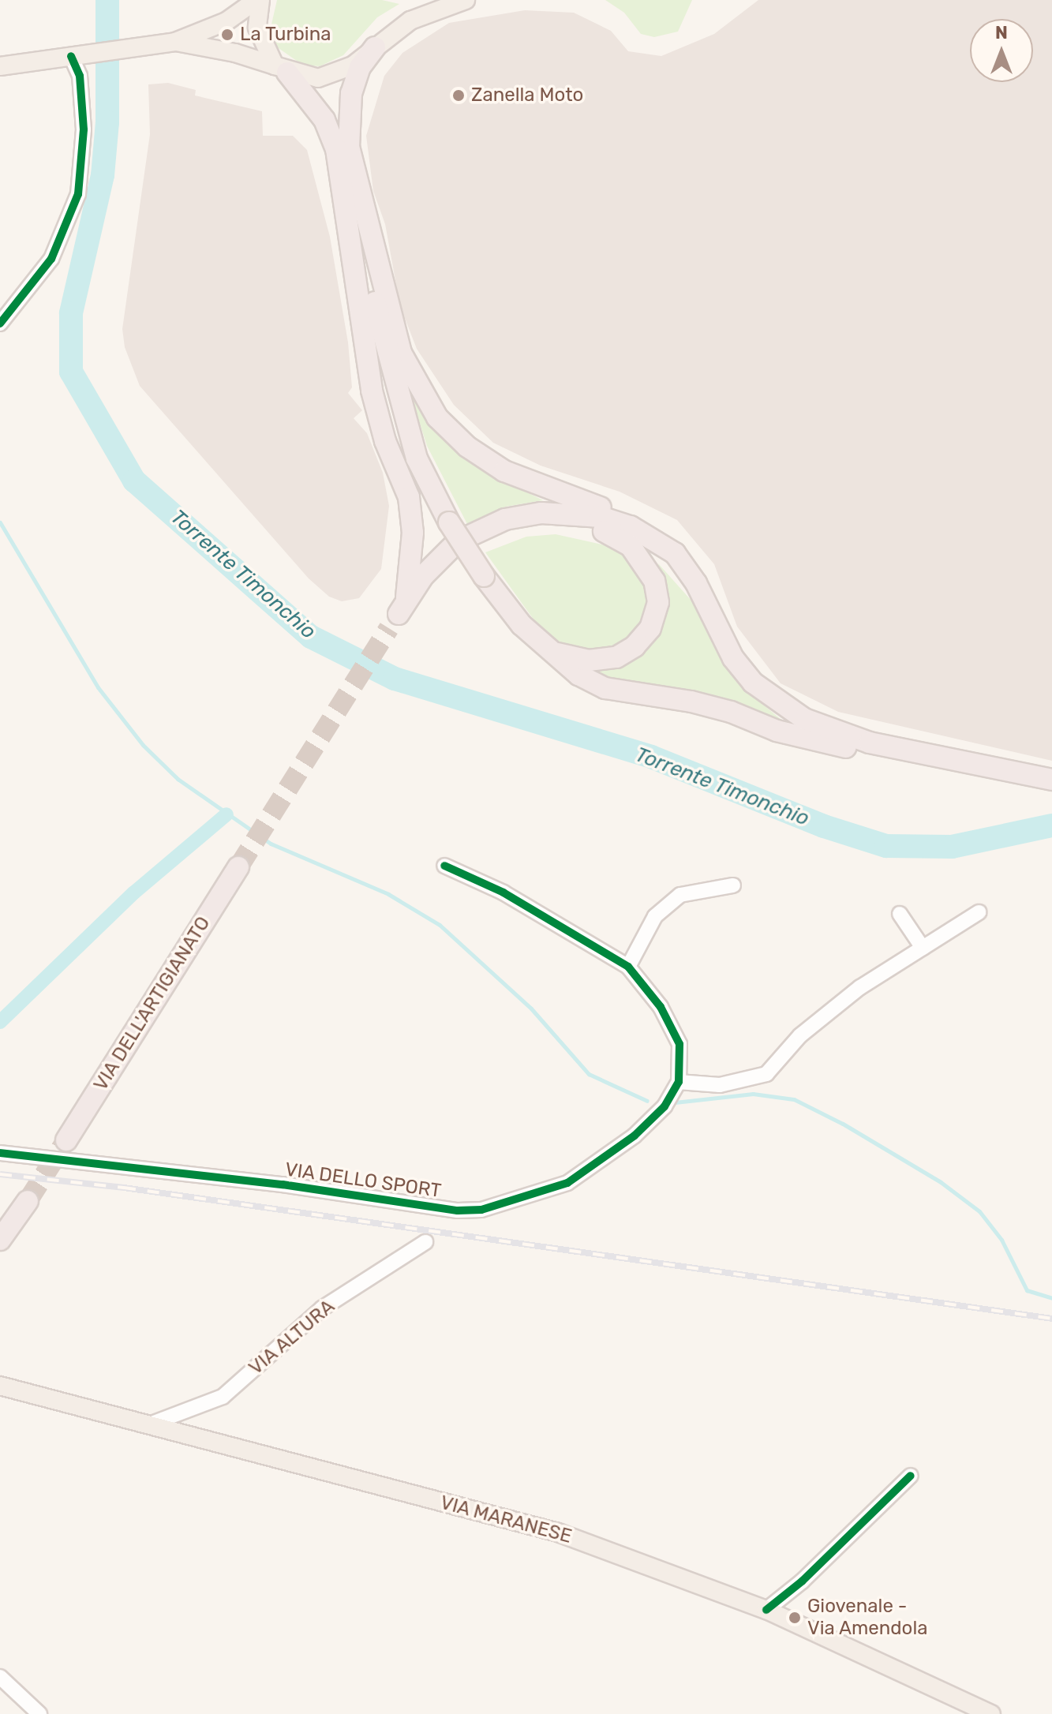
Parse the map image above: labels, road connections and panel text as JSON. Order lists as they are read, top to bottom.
{
  "streets": {
    "highway": ["VIA DELL'ARTIGIANATO"],
    "main road": ["VIA MARANESE"],
    "street": ["VIA DELLO SPORT", "VIA ALTURA"]
  },
  "crossings": [
    ["VIA ALTURA", "VIA MARANESE"]
  ],
  "water": ["Torrente Timonchio"],
  "places": ["La Turbina", "Zanella Moto", "Giovenale - Via Amendola"],
  "north": "top"
}
